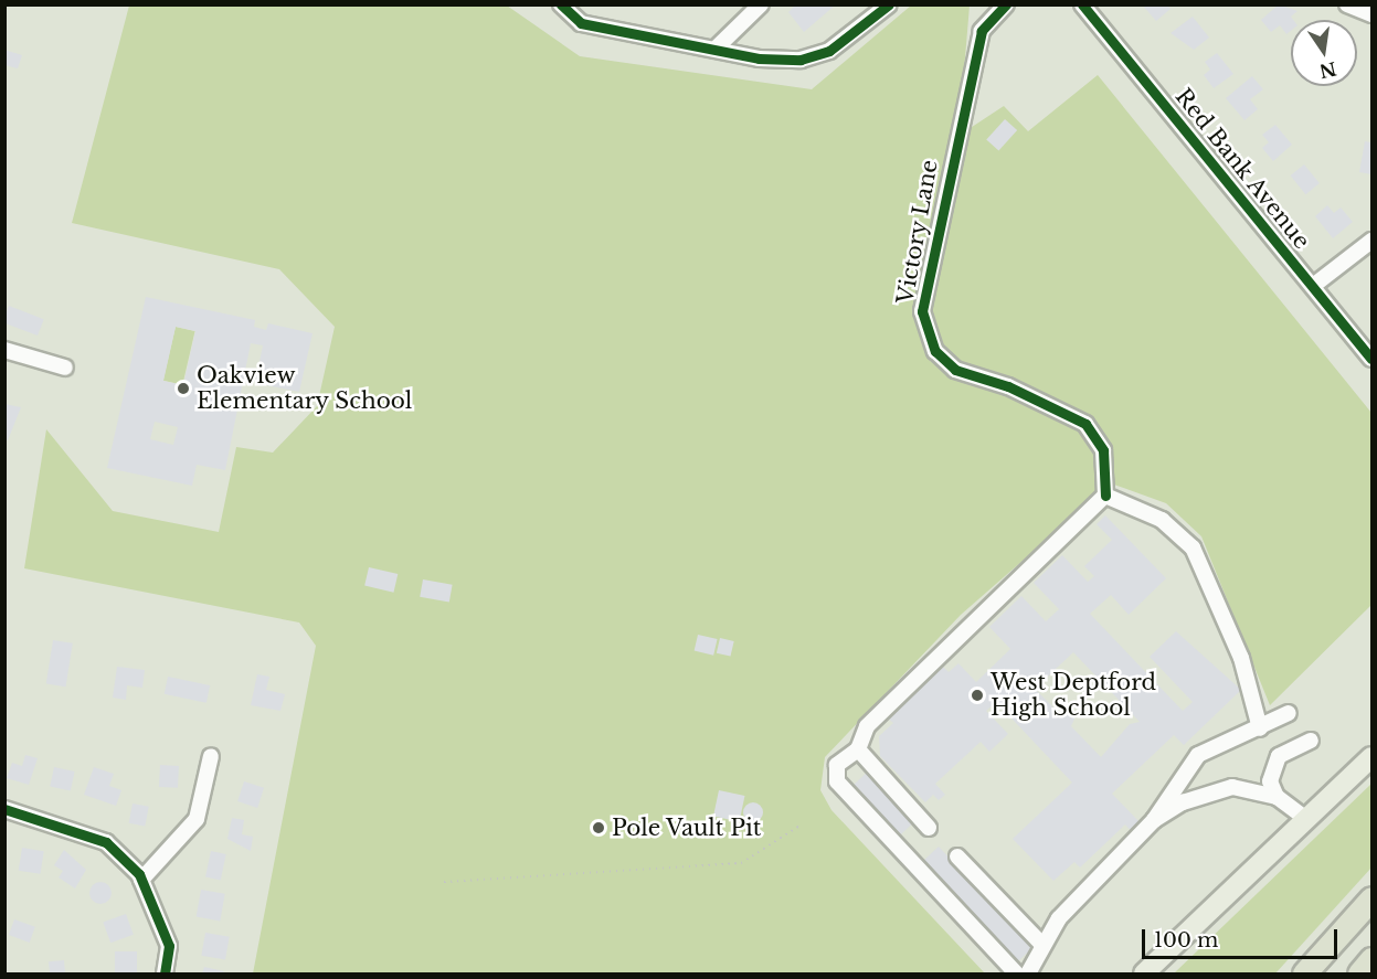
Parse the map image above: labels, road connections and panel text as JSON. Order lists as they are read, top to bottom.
{
  "streets": {
    "street": ["Red Bank Avenue", "Victory Lane"]
  },
  "places": ["Oakview Elementary School", "West Deptford High School", "Pole Vault Pit"],
  "scale_bar": "100 m",
  "north": "bottom"
}
